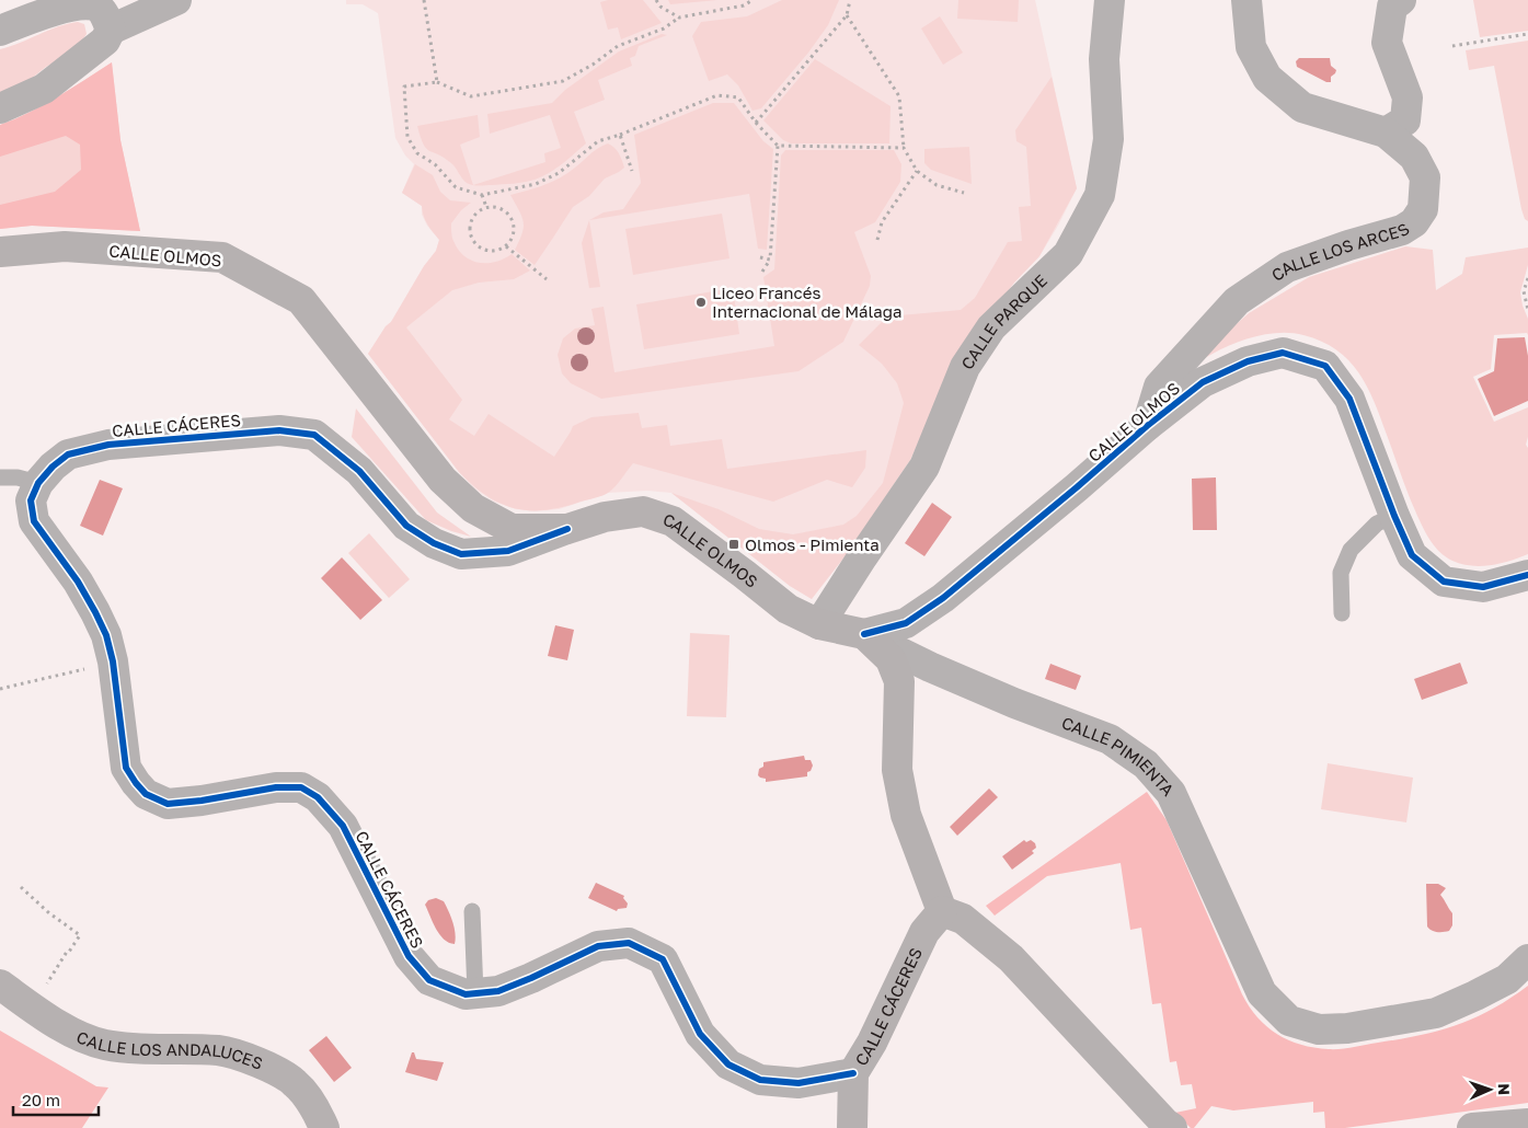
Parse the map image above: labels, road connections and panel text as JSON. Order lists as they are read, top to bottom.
{
  "streets": {
    "main road": ["CALLE OLMOS", "CALLE CÁCERES", "CALLE LOS ANDALUCES"],
    "street": ["CALLE LOS ARCES", "CALLE PARQUE", "CALLE PIMIENTA"]
  },
  "crossings": [
    ["CALLE LOS ARCES", "CALLE OLMOS"],
    ["CALLE OLMOS", "CALLE PARQUE"],
    ["CALLE OLMOS", "CALLE CÁCERES"],
    ["CALLE OLMOS", "CALLE PIMIENTA"]
  ],
  "places": {
    "other": ["Liceo Francés Internacional de Málaga"],
    "transit": ["Olmos - Pimienta"]
  },
  "scale_bar": "20 m",
  "north": "right"
}
